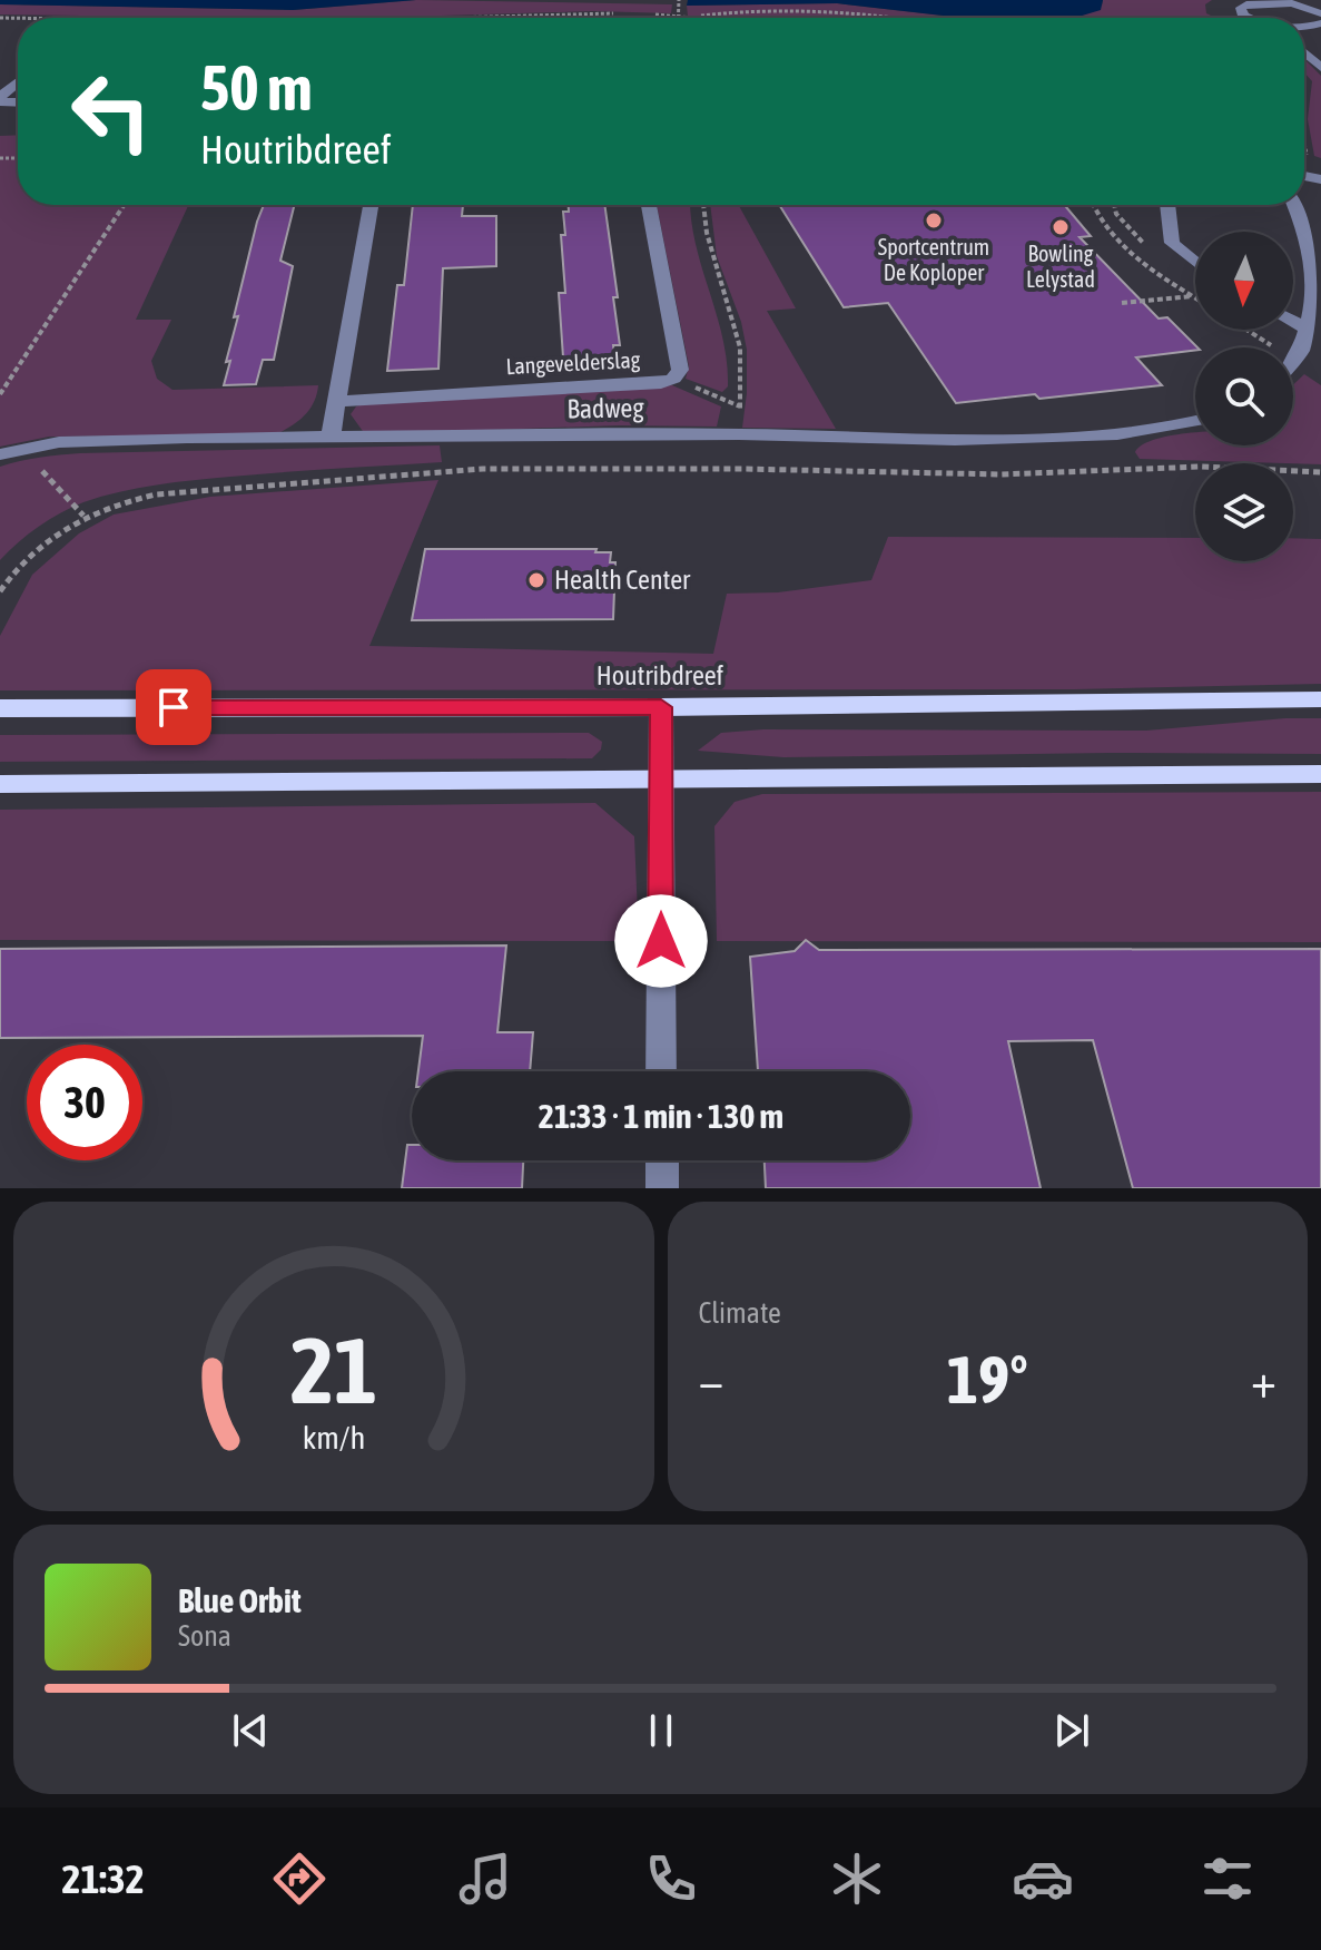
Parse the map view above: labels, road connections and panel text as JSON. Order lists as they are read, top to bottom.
{
  "streets": {
    "main road": ["Houtribdreef"],
    "street": ["Langevelderslag", "Badweg"]
  },
  "places": ["Sportcentrum De Koploper", "Bowling Lelystad", "Health Center"],
  "north": "bottom",
  "page": {
    "turn": ["50 m", "Houtribdreef"],
    "limit": "30",
    "trip": "21:33 · 1 min · 130 m",
    "tile": "Climate",
    "heat": ["−", "19°", "+"],
    "song": ["Blue Orbit", "Sona"],
    "tabs": "21:32",
    "gauge": ["21", "km/h"]
  }
}
